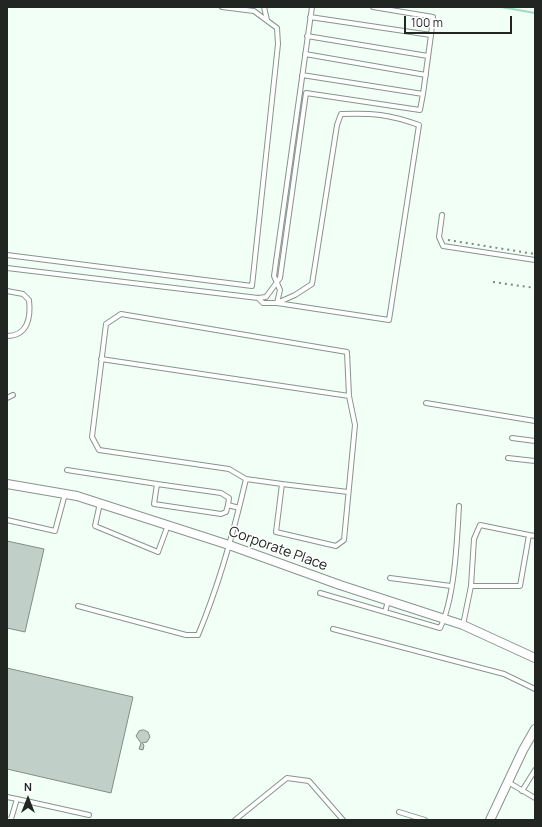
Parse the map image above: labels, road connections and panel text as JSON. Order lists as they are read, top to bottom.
{
  "streets": {
    "street": ["Corporate Place"]
  },
  "scale_bar": "100 m",
  "north": "top"
}
